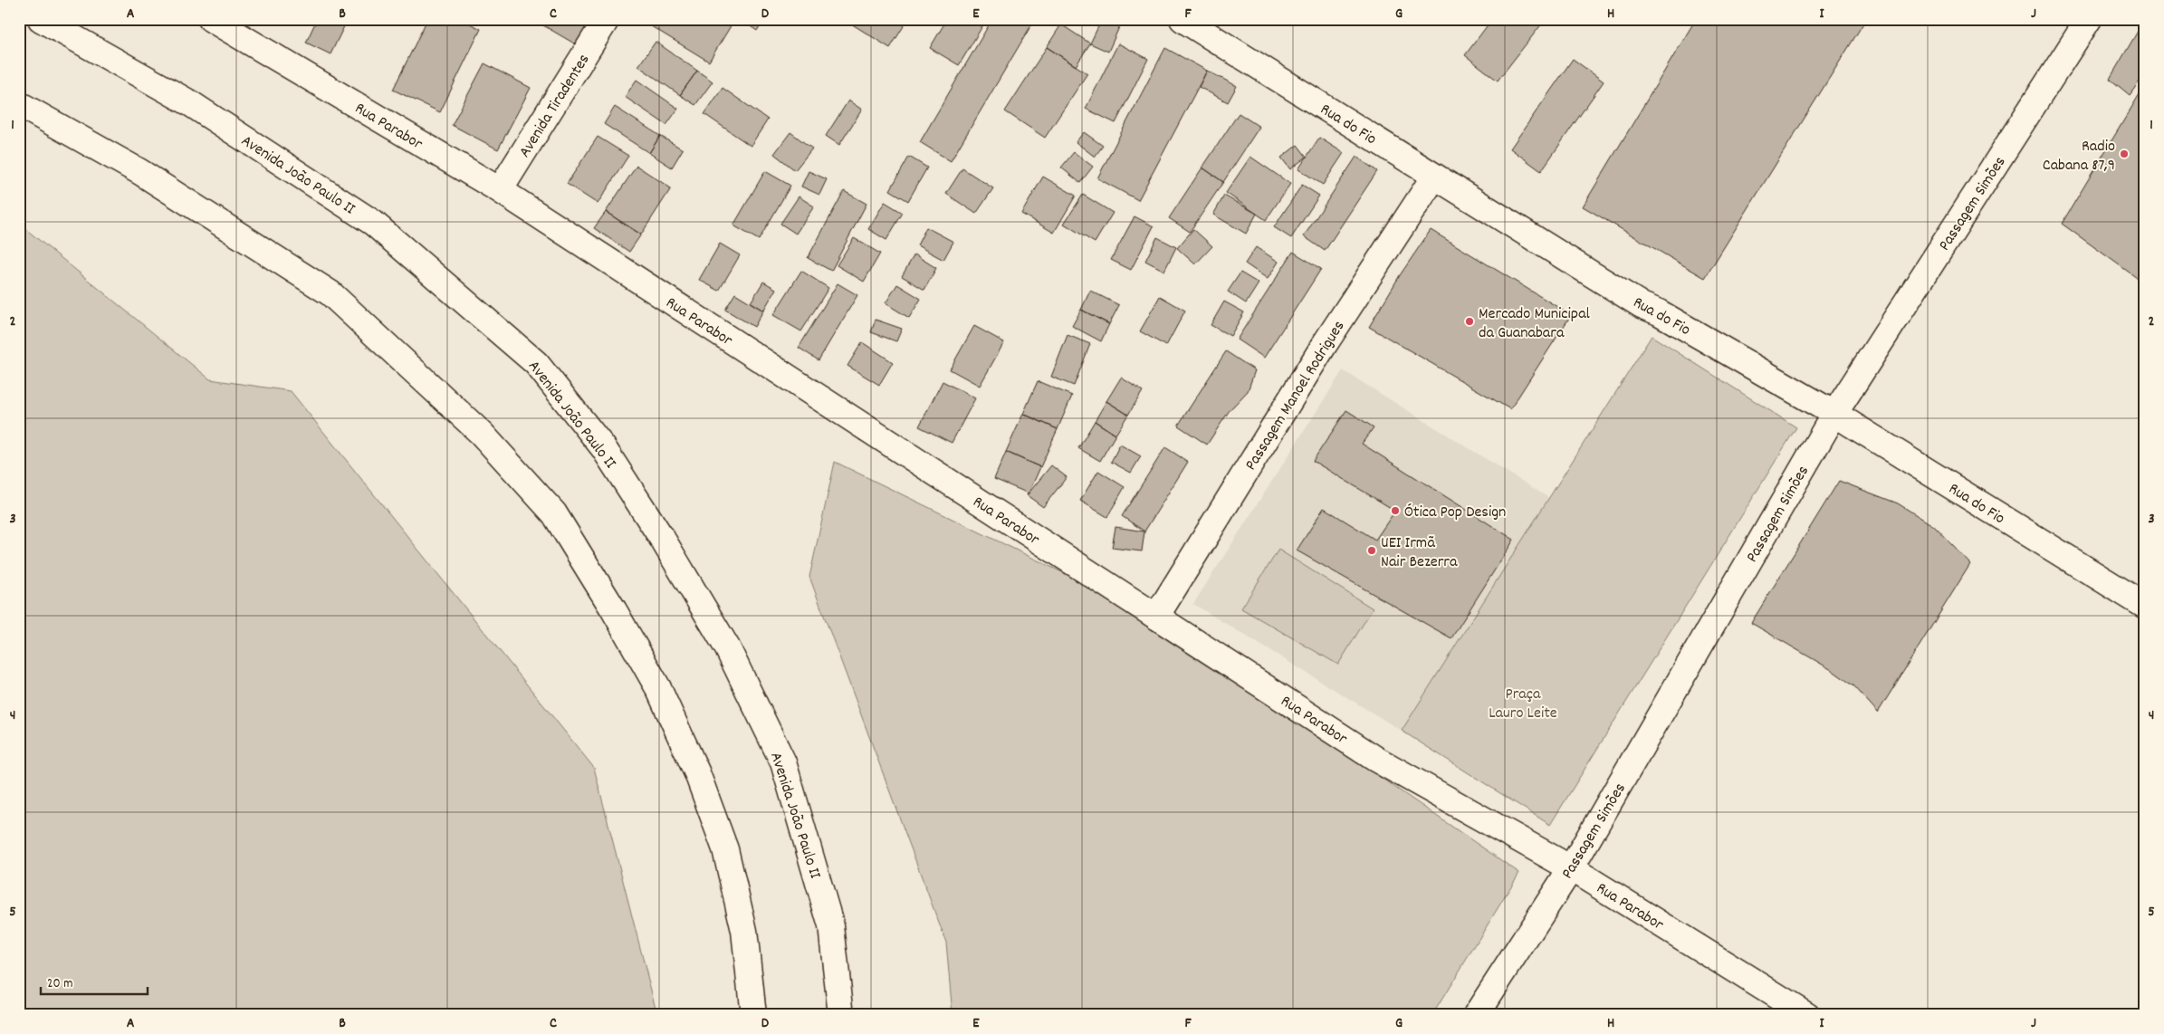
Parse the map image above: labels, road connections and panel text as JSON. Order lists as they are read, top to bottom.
{
  "streets": {
    "street": [
      "Avenida Tiradentes",
      "Rua do Fio",
      "Rua Parabor",
      "Avenida João Paulo II",
      "Passagem Simões",
      "Passagem Manoel Rodrigues"
    ]
  },
  "crossings": [
    ["Avenida Tiradentes", "Rua Parabor"],
    ["Rua do Fio", "Passagem Simões"],
    ["Rua do Fio", "Passagem Manoel Rodrigues"],
    ["Rua Parabor", "Passagem Simões"],
    ["Rua Parabor", "Passagem Manoel Rodrigues"]
  ],
  "parks": ["Praça Lauro Leite"],
  "places": [
    "Radio Cabana 87,9",
    "Mercado Municipal da Guanabara",
    "Ótica Pop Design",
    "UEI Irmã Nair Bezerra"
  ],
  "scale_bar": "20 m",
  "grid": {
    "columns": [
      "A",
      "B",
      "C",
      "D",
      "E",
      "F",
      "G",
      "H",
      "I",
      "J"
    ],
    "rows": [
      "1",
      "2",
      "3",
      "4",
      "5"
    ]
  }
}
